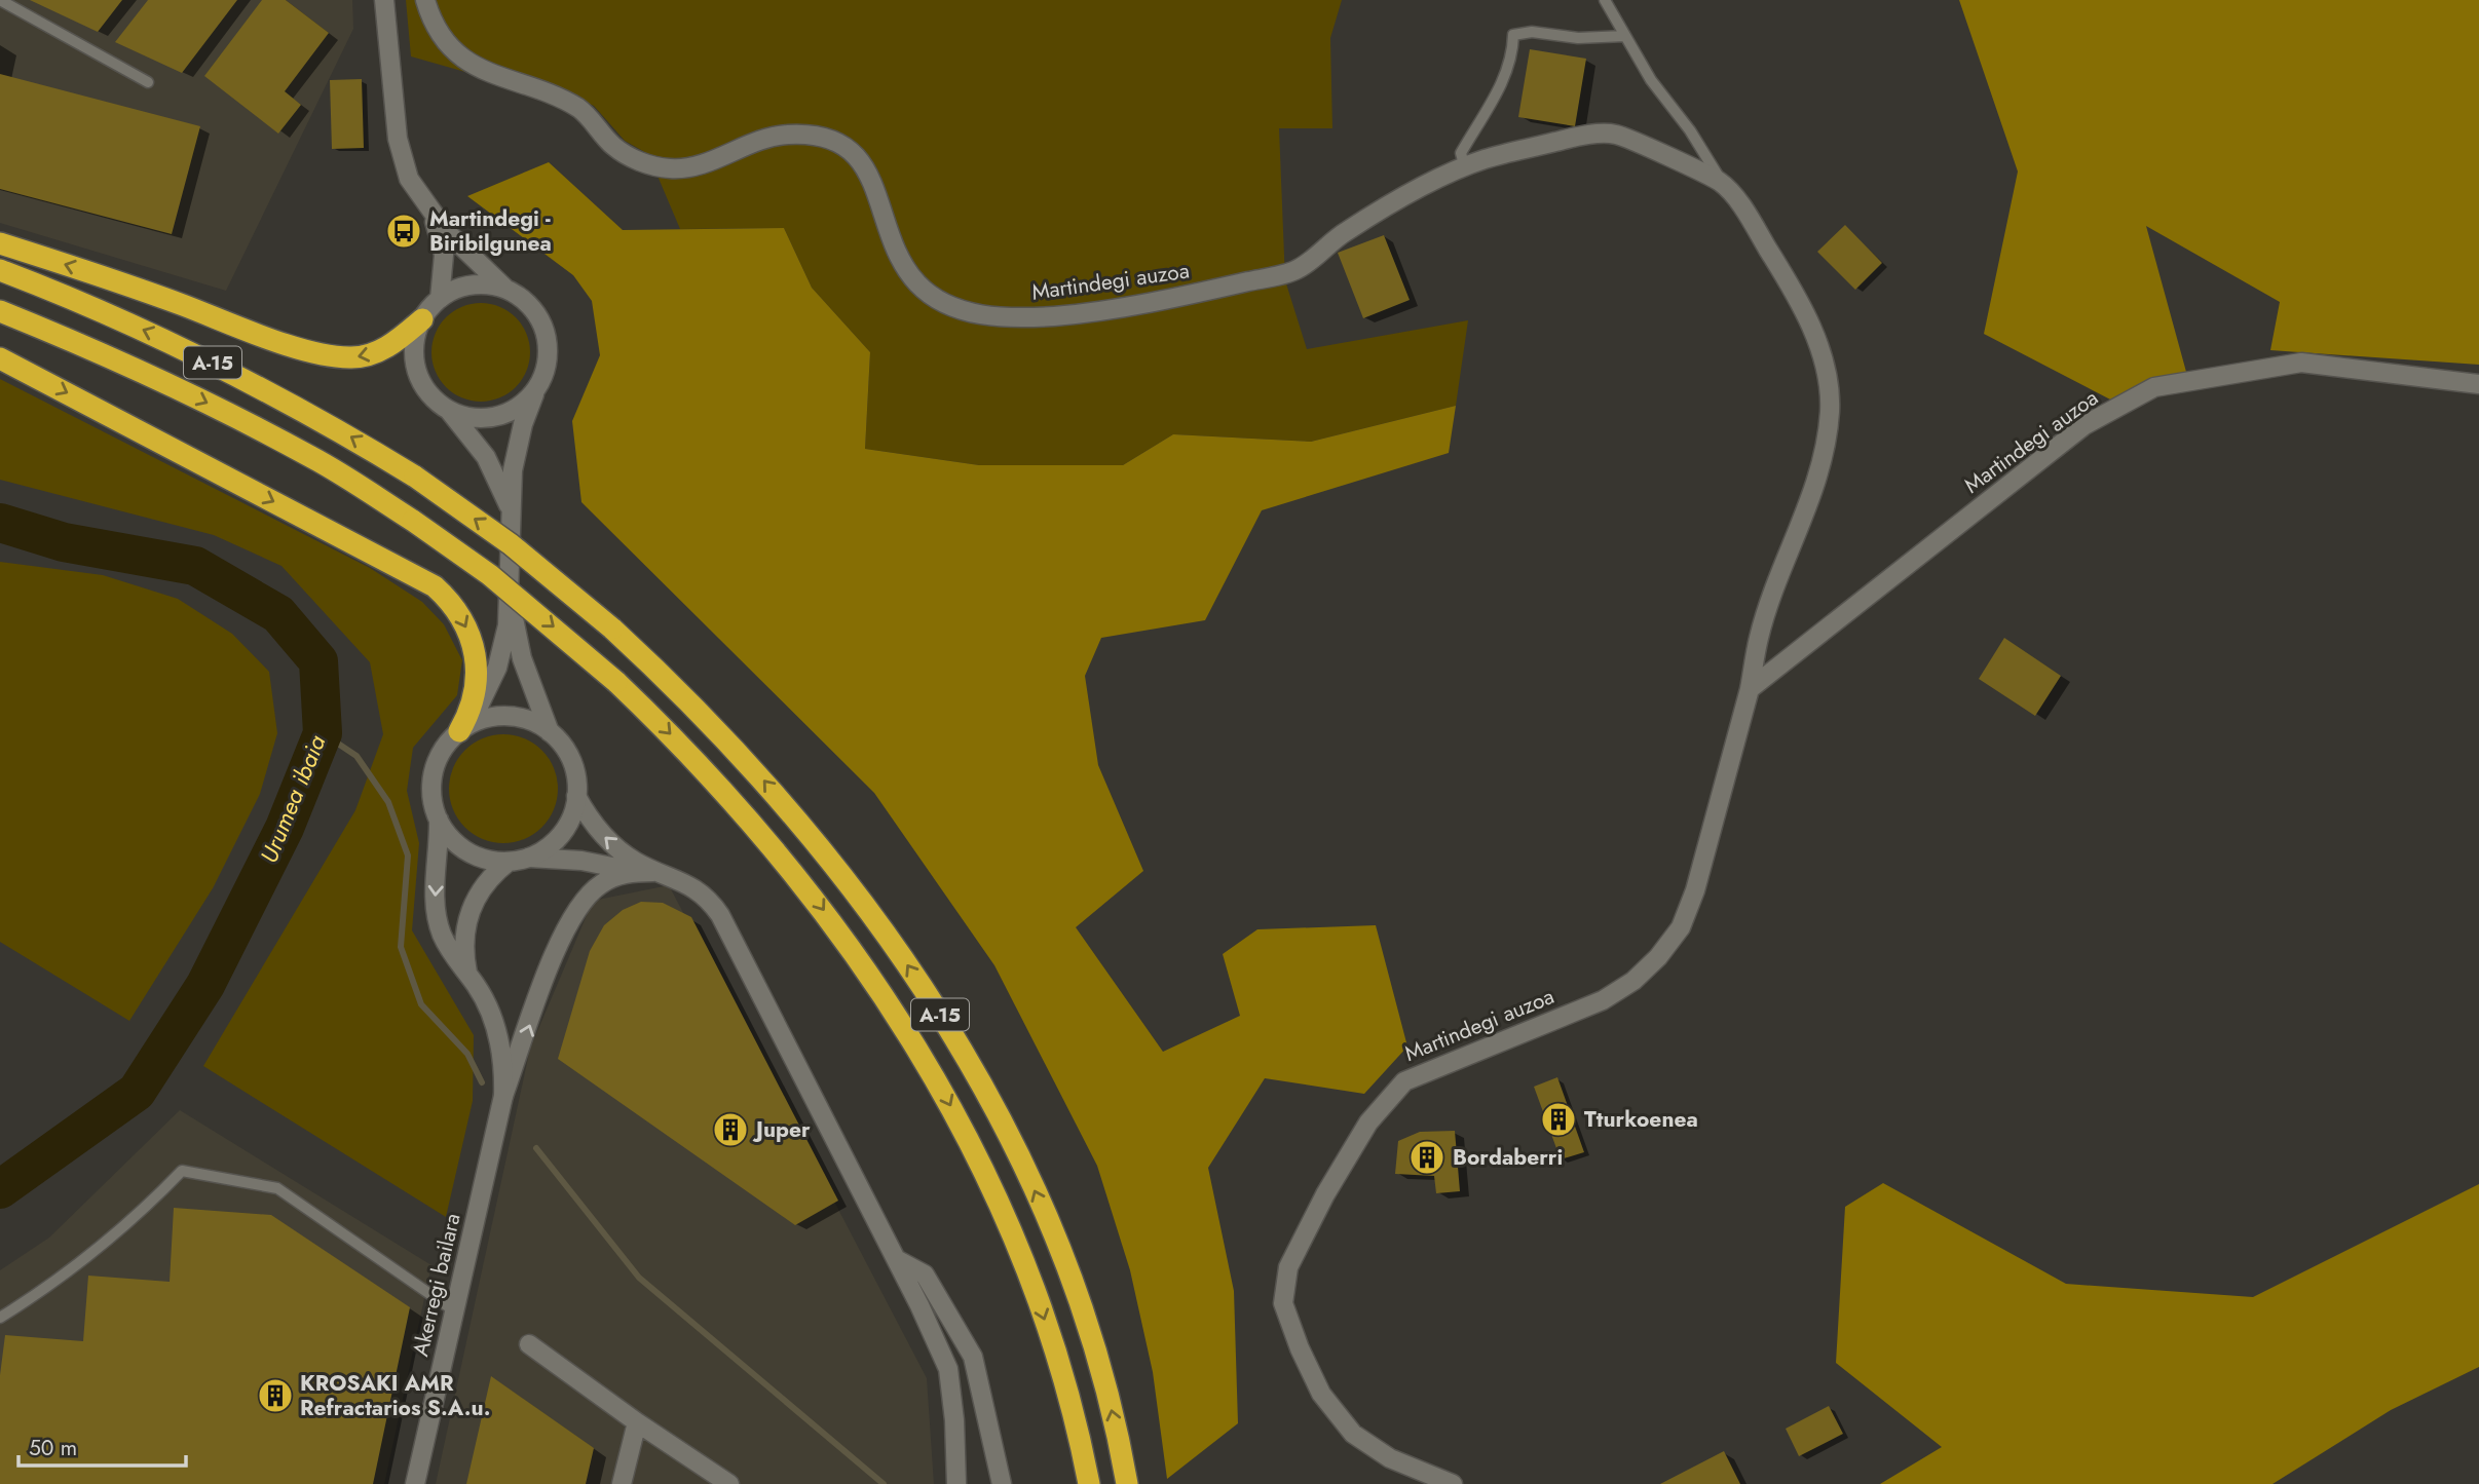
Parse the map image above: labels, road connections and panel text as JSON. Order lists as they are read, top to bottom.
{
  "streets": {
    "highway": ["A-15"],
    "street": ["Martindegi auzoa", "Akerregi bailara"]
  },
  "water": ["Urumea ibaia"],
  "places": {
    "bus stop": ["Martindegi - Biribilgunea"],
    "building": [
      "Tturkoenea",
      "Juper",
      "Bordaberri",
      "KROSAKI AMR Refractarios S.A.u."
    ]
  },
  "scale_bar": "50 m"
}
